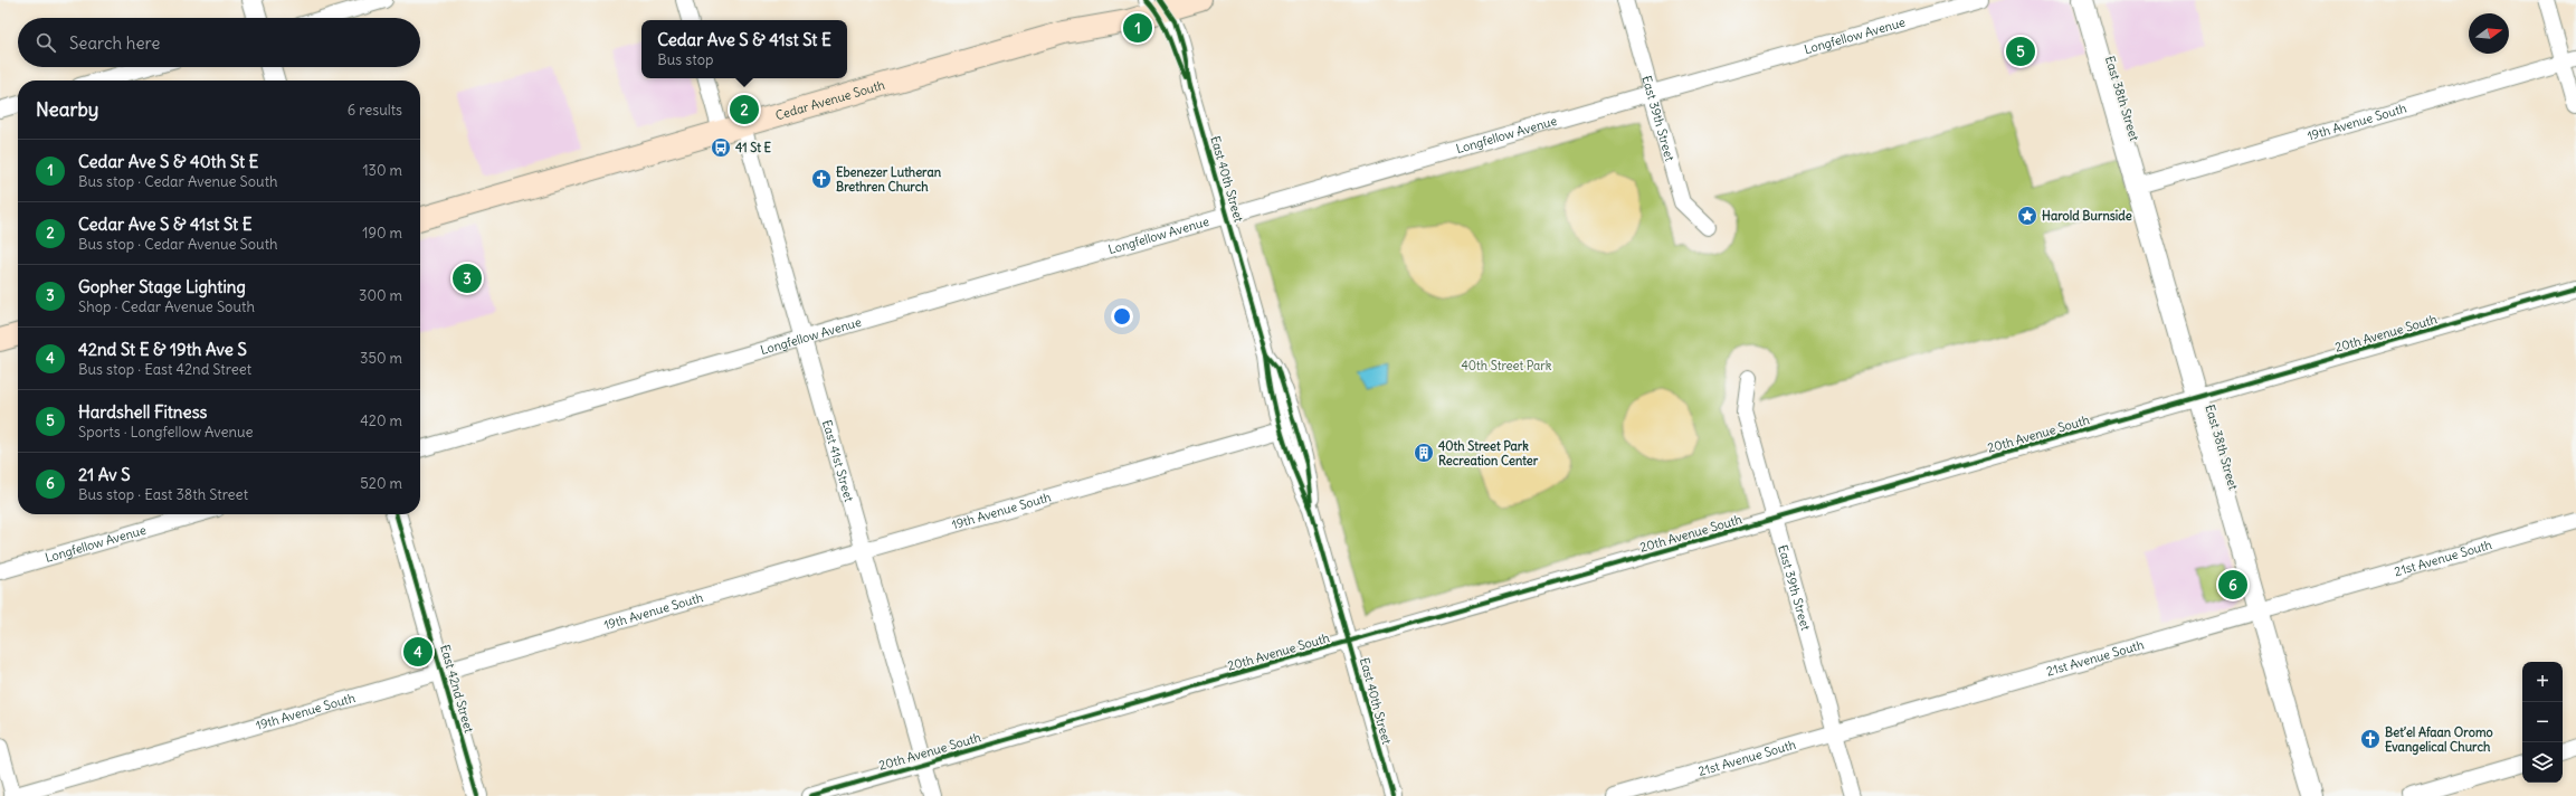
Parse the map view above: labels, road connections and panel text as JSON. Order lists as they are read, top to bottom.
{
  "streets": {
    "main road": ["Cedar Avenue South"],
    "street": [
      "Longfellow Avenue",
      "East 38th Street",
      "East 39th Street",
      "19th Avenue South",
      "East 40th Street",
      "20th Avenue South",
      "East 41st Street",
      "21st Avenue South",
      "East 42nd Street"
    ]
  },
  "crossings": [
    ["Longfellow Avenue", "East 39th Street"],
    ["Longfellow Avenue", "East 40th Street"],
    ["Longfellow Avenue", "East 41st Street"],
    ["East 38th Street", "19th Avenue South"],
    ["East 38th Street", "20th Avenue South"],
    ["East 38th Street", "21st Avenue South"],
    ["Cedar Avenue South", "East 40th Street"],
    ["Cedar Avenue South", "East 41st Street"],
    ["East 39th Street", "20th Avenue South"],
    ["East 39th Street", "21st Avenue South"],
    ["19th Avenue South", "East 40th Street"],
    ["19th Avenue South", "East 41st Street"],
    ["19th Avenue South", "East 42nd Street"],
    ["East 40th Street", "20th Avenue South"],
    ["20th Avenue South", "East 41st Street"]
  ],
  "parks": ["40th Street Park"],
  "places": {
    "bus stop": ["41 St E"],
    "church": ["Ebenezer Lutheran Brethren Church", "Bet’el Afaan Oromo Evangelical Church"],
    "place": ["Harold Burnside"],
    "building": ["40th Street Park Recreation Center"]
  },
  "north": "right",
  "page": {
    "pins": [
      "1",
      "5",
      "2",
      "3",
      "6",
      "4"
    ],
    "search": "Search here",
    "popup": ["Cedar Ave S & 41st St E", "Bus stop"],
    "heading": ["Nearby", "6 results"],
    "list": [
      {
        "mark": "1",
        "name": "Cedar Ave S & 40th St E",
        "note": "Bus stop · Cedar Avenue South",
        "value": "130 m"
      },
      {
        "mark": "2",
        "name": "Cedar Ave S & 41st St E",
        "note": "Bus stop · Cedar Avenue South",
        "value": "190 m"
      },
      {
        "mark": "3",
        "name": "Gopher Stage Lighting",
        "note": "Shop · Cedar Avenue South",
        "value": "300 m"
      },
      {
        "mark": "4",
        "name": "42nd St E & 19th Ave S",
        "note": "Bus stop · East 42nd Street",
        "value": "350 m"
      },
      {
        "mark": "5",
        "name": "Hardshell Fitness",
        "note": "Sports · Longfellow Avenue",
        "value": "420 m"
      },
      {
        "mark": "6",
        "name": "21 Av S",
        "note": "Bus stop · East 38th Street",
        "value": "520 m"
      }
    ],
    "map_buttons": ["+", "−"]
  }
}
